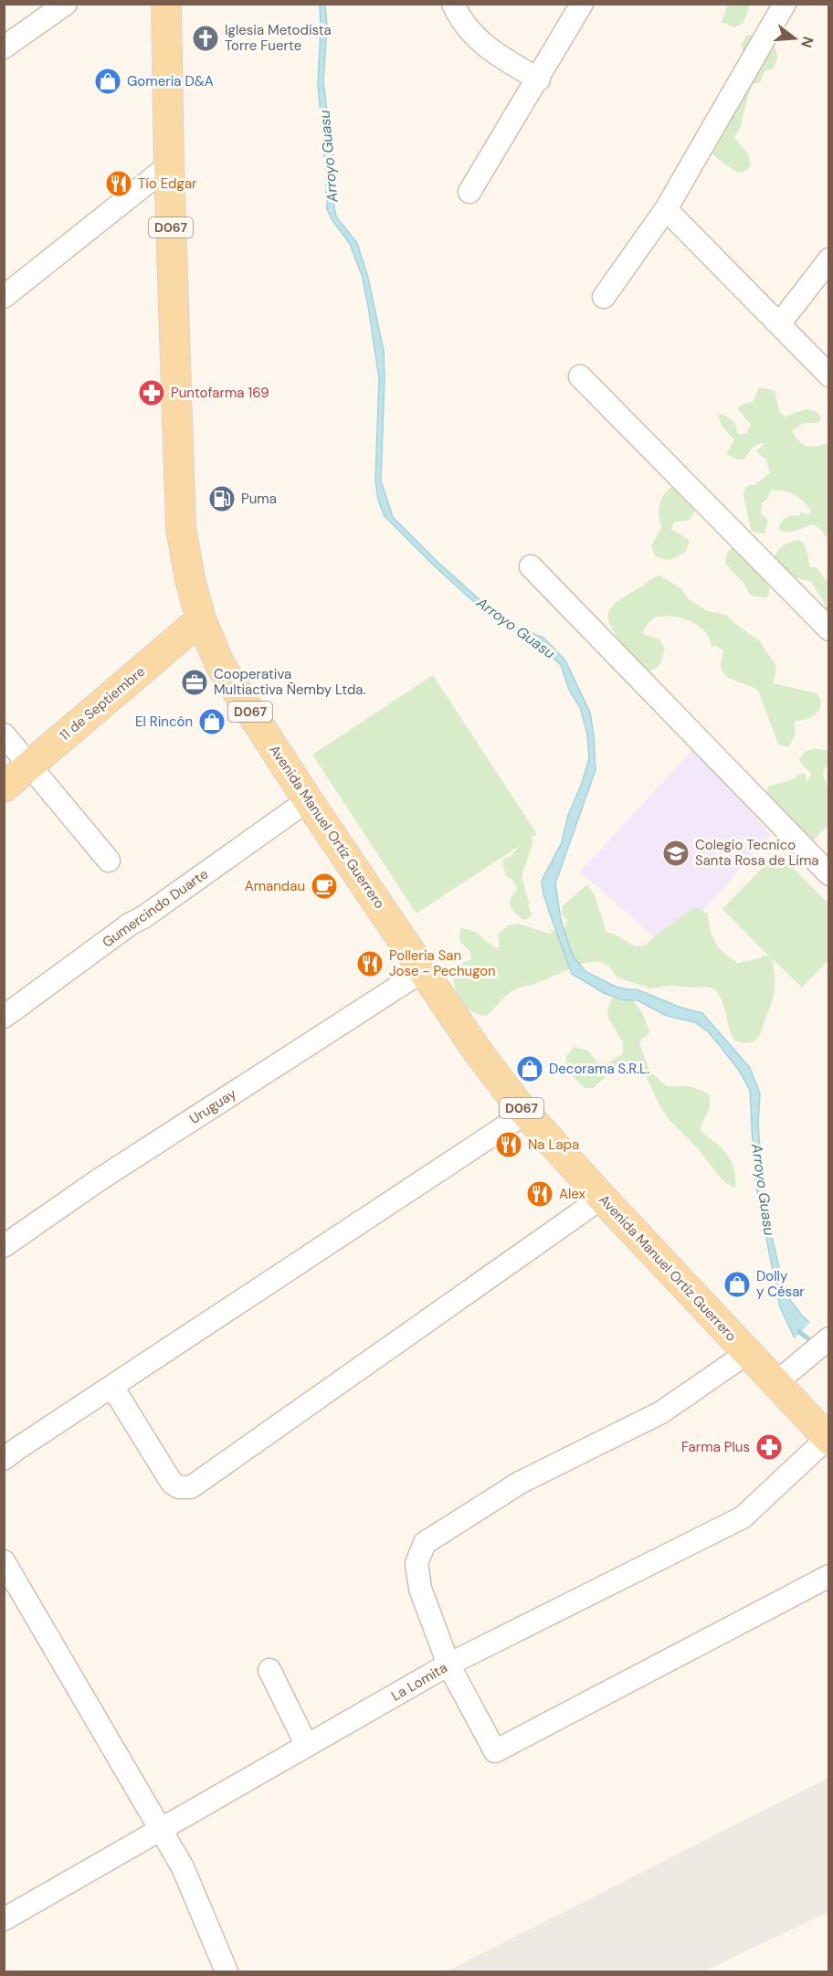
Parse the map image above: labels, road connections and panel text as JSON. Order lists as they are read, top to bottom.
{
  "streets": {
    "main road": ["D067", "11 de Septiembre", "Avenida Manuel Ortíz Guerrero"],
    "street": ["Gumercindo Duarte", "Uruguay", "La Lomita"]
  },
  "crossings": [
    ["11 de Septiembre", "Avenida Manuel Ortíz Guerrero"],
    ["Avenida Manuel Ortíz Guerrero", "Gumercindo Duarte"],
    ["Avenida Manuel Ortíz Guerrero", "Uruguay"],
    ["Avenida Manuel Ortíz Guerrero", "La Lomita"]
  ],
  "water": ["Arroyo Guasu"],
  "places": {
    "church": ["Iglesia Metodista Torre Fuerte"],
    "shop": [
      "Gomeria D&A",
      "El Rincón",
      "Decorama S.R.L.",
      "Dolly y César"
    ],
    "restaurant": [
      "Tío Edgar",
      "Polleria San Jose - Pechugon",
      "Na Lapa",
      "Alex"
    ],
    "pharmacy": ["Puntofarma 169", "Farma Plus"],
    "fuel station": ["Puma"],
    "office": ["Cooperativa Multiactiva Ñemby Ltda."],
    "school or university": ["Colegio Tecnico Santa Rosa de Lima"],
    "cafe": ["Amandau"]
  },
  "north": "right"
}
